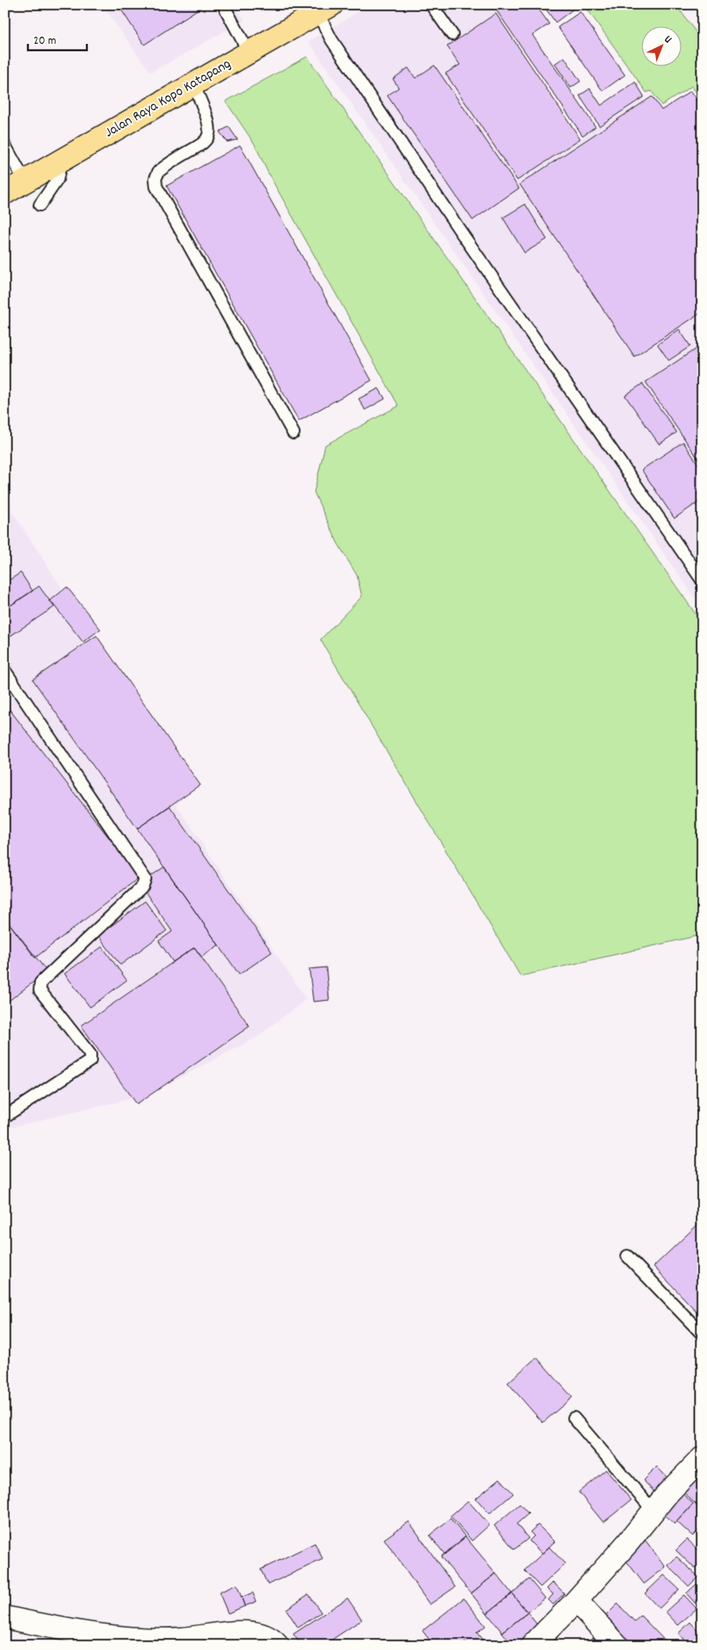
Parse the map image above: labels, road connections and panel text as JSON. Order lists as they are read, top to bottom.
{
  "streets": {
    "main road": ["Jalan Raya Kopo Katapang"]
  },
  "scale_bar": "20 m",
  "north": "top right"
}
